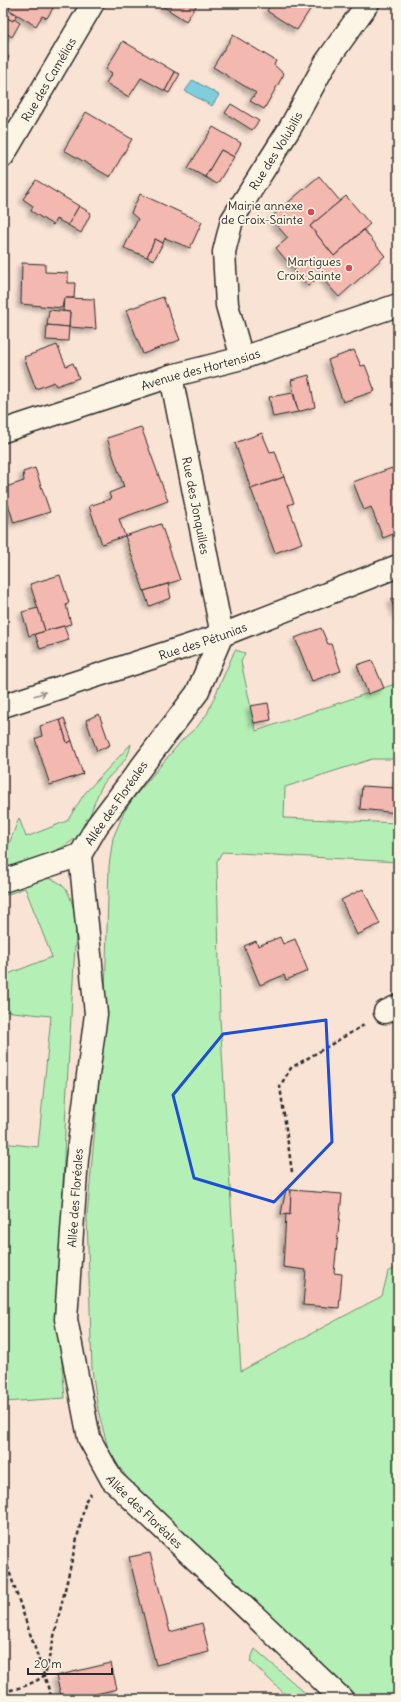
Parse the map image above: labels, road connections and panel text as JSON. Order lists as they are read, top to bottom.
{
  "streets": {
    "street": [
      "Rue des Camélias",
      "Rue des Volubilis",
      "Avenue des Hortensias",
      "Rue des Jonquilles",
      "Rue des Pétunias",
      "Allée des Floréales"
    ]
  },
  "crossings": [
    ["Rue des Volubilis", "Avenue des Hortensias"],
    ["Avenue des Hortensias", "Rue des Jonquilles"],
    ["Rue des Jonquilles", "Rue des Pétunias"],
    ["Rue des Jonquilles", "Allée des Floréales"],
    ["Rue des Pétunias", "Allée des Floréales"]
  ],
  "one_way": ["Rue des Pétunias"],
  "places": ["Mairie annexe de Croix-Sainte", "Martigues Croix Sainte"],
  "scale_bar": "20 m"
}
